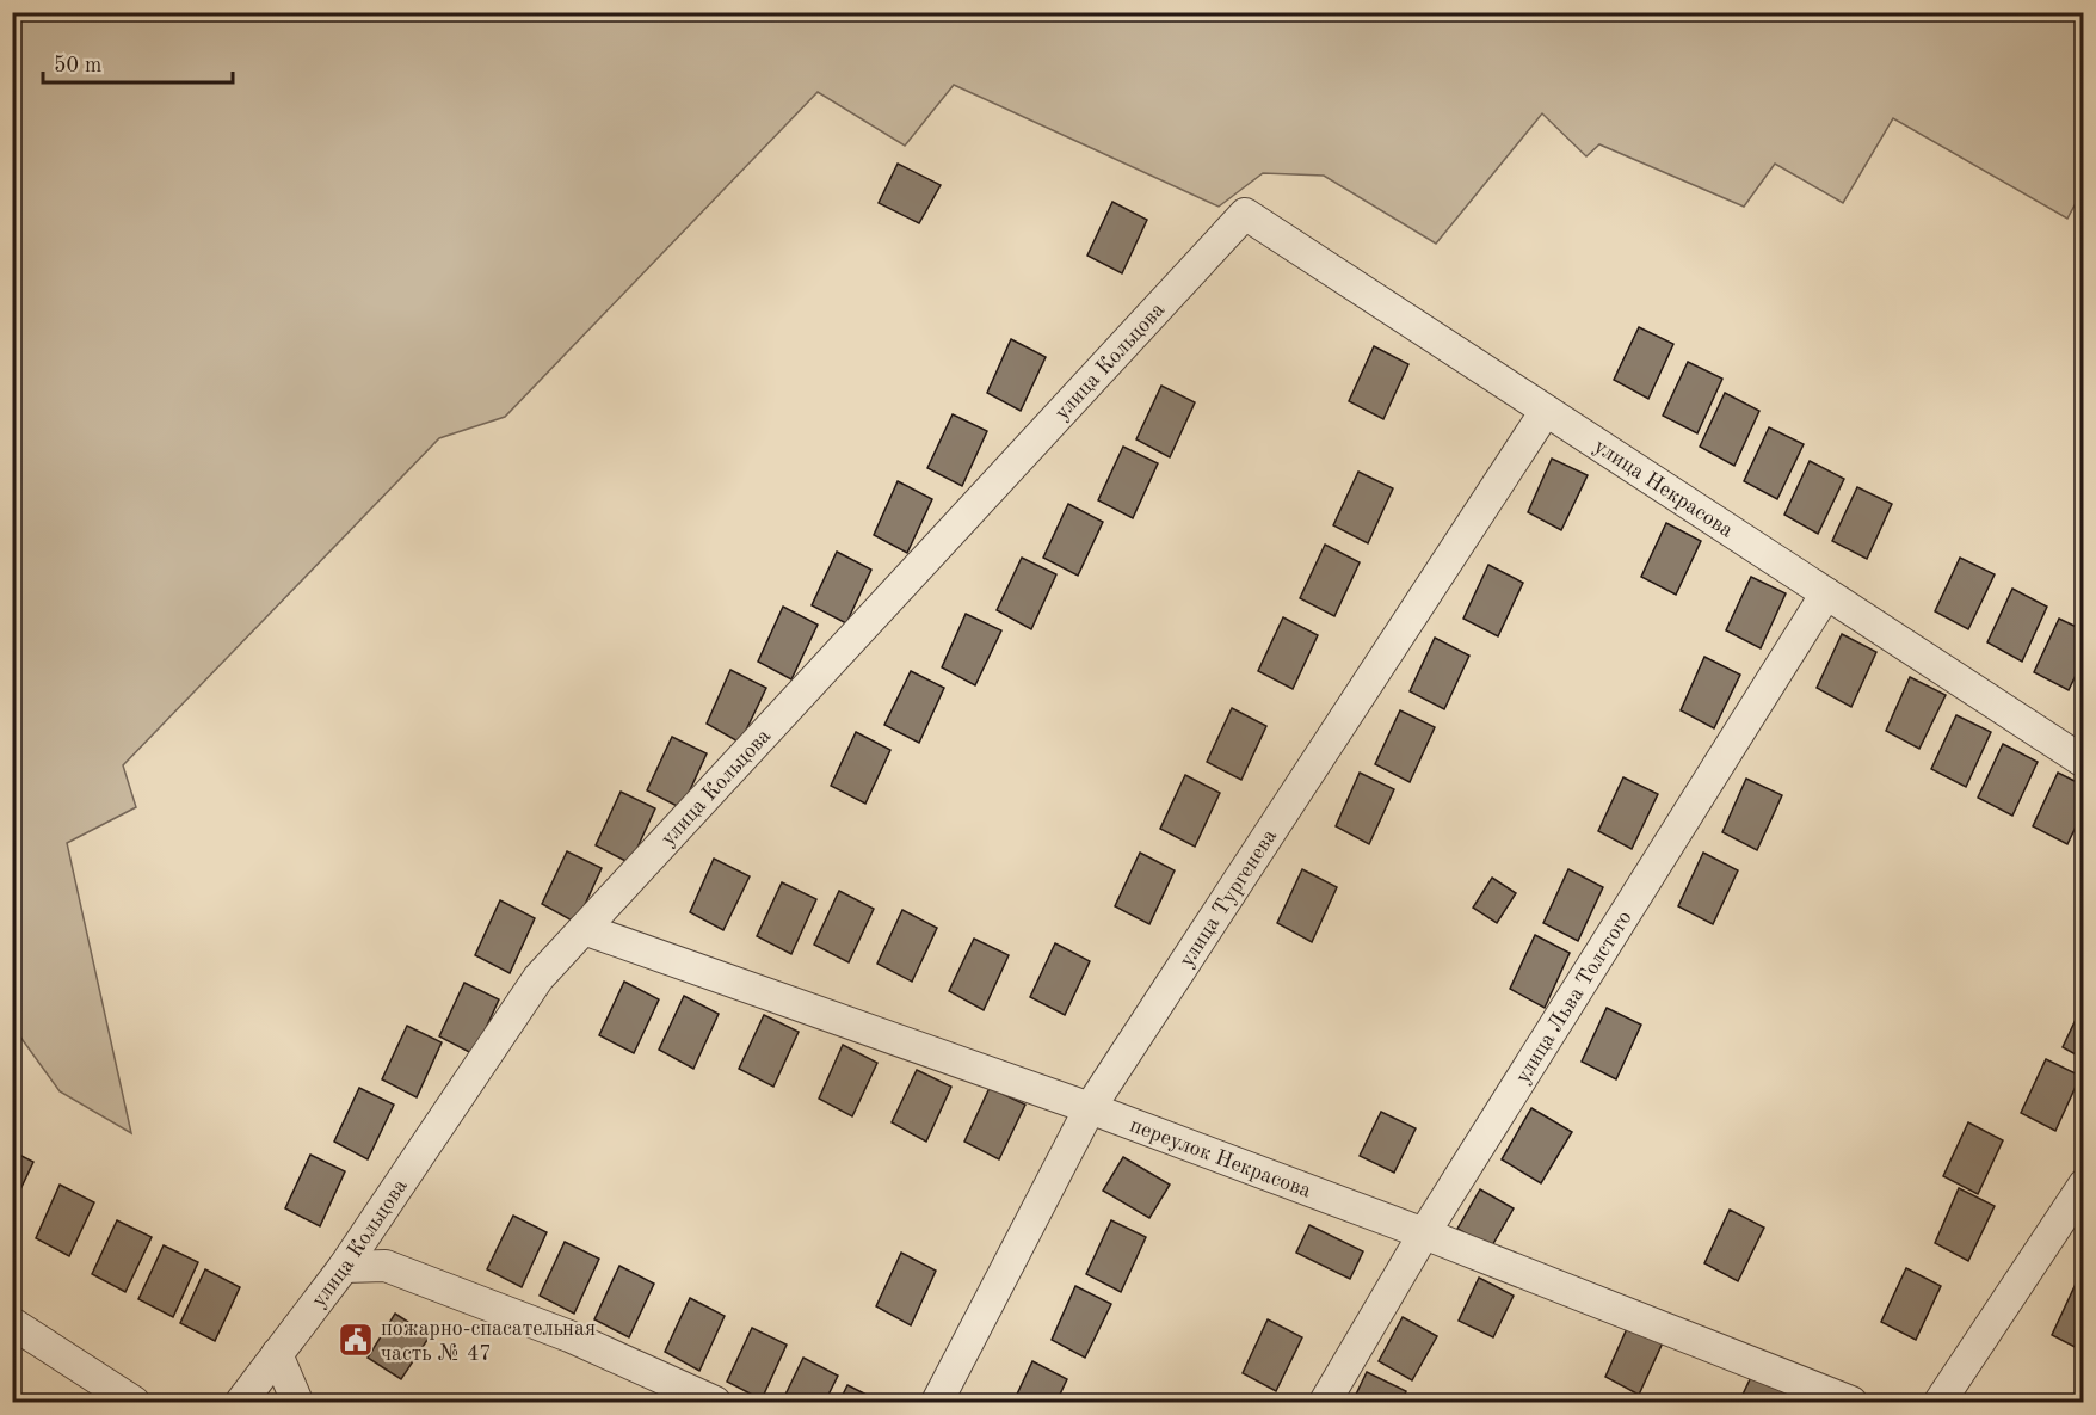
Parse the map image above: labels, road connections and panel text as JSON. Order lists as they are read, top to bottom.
{
  "streets": {
    "street": [
      "улица Кольцова",
      "улица Некрасова",
      "улица Тургенева",
      "улица Льва Толстого",
      "переулок Некрасова"
    ]
  },
  "crossings": [
    ["улица Кольцова", "улица Некрасова"],
    ["улица Кольцова", "переулок Некрасова"],
    ["улица Некрасова", "улица Тургенева"],
    ["улица Некрасова", "улица Льва Толстого"],
    ["улица Тургенева", "переулок Некрасова"],
    ["улица Льва Толстого", "переулок Некрасова"]
  ],
  "places": {
    "public building": ["пожарно-спасательная часть № 47"]
  },
  "scale_bar": "50 m"
}
